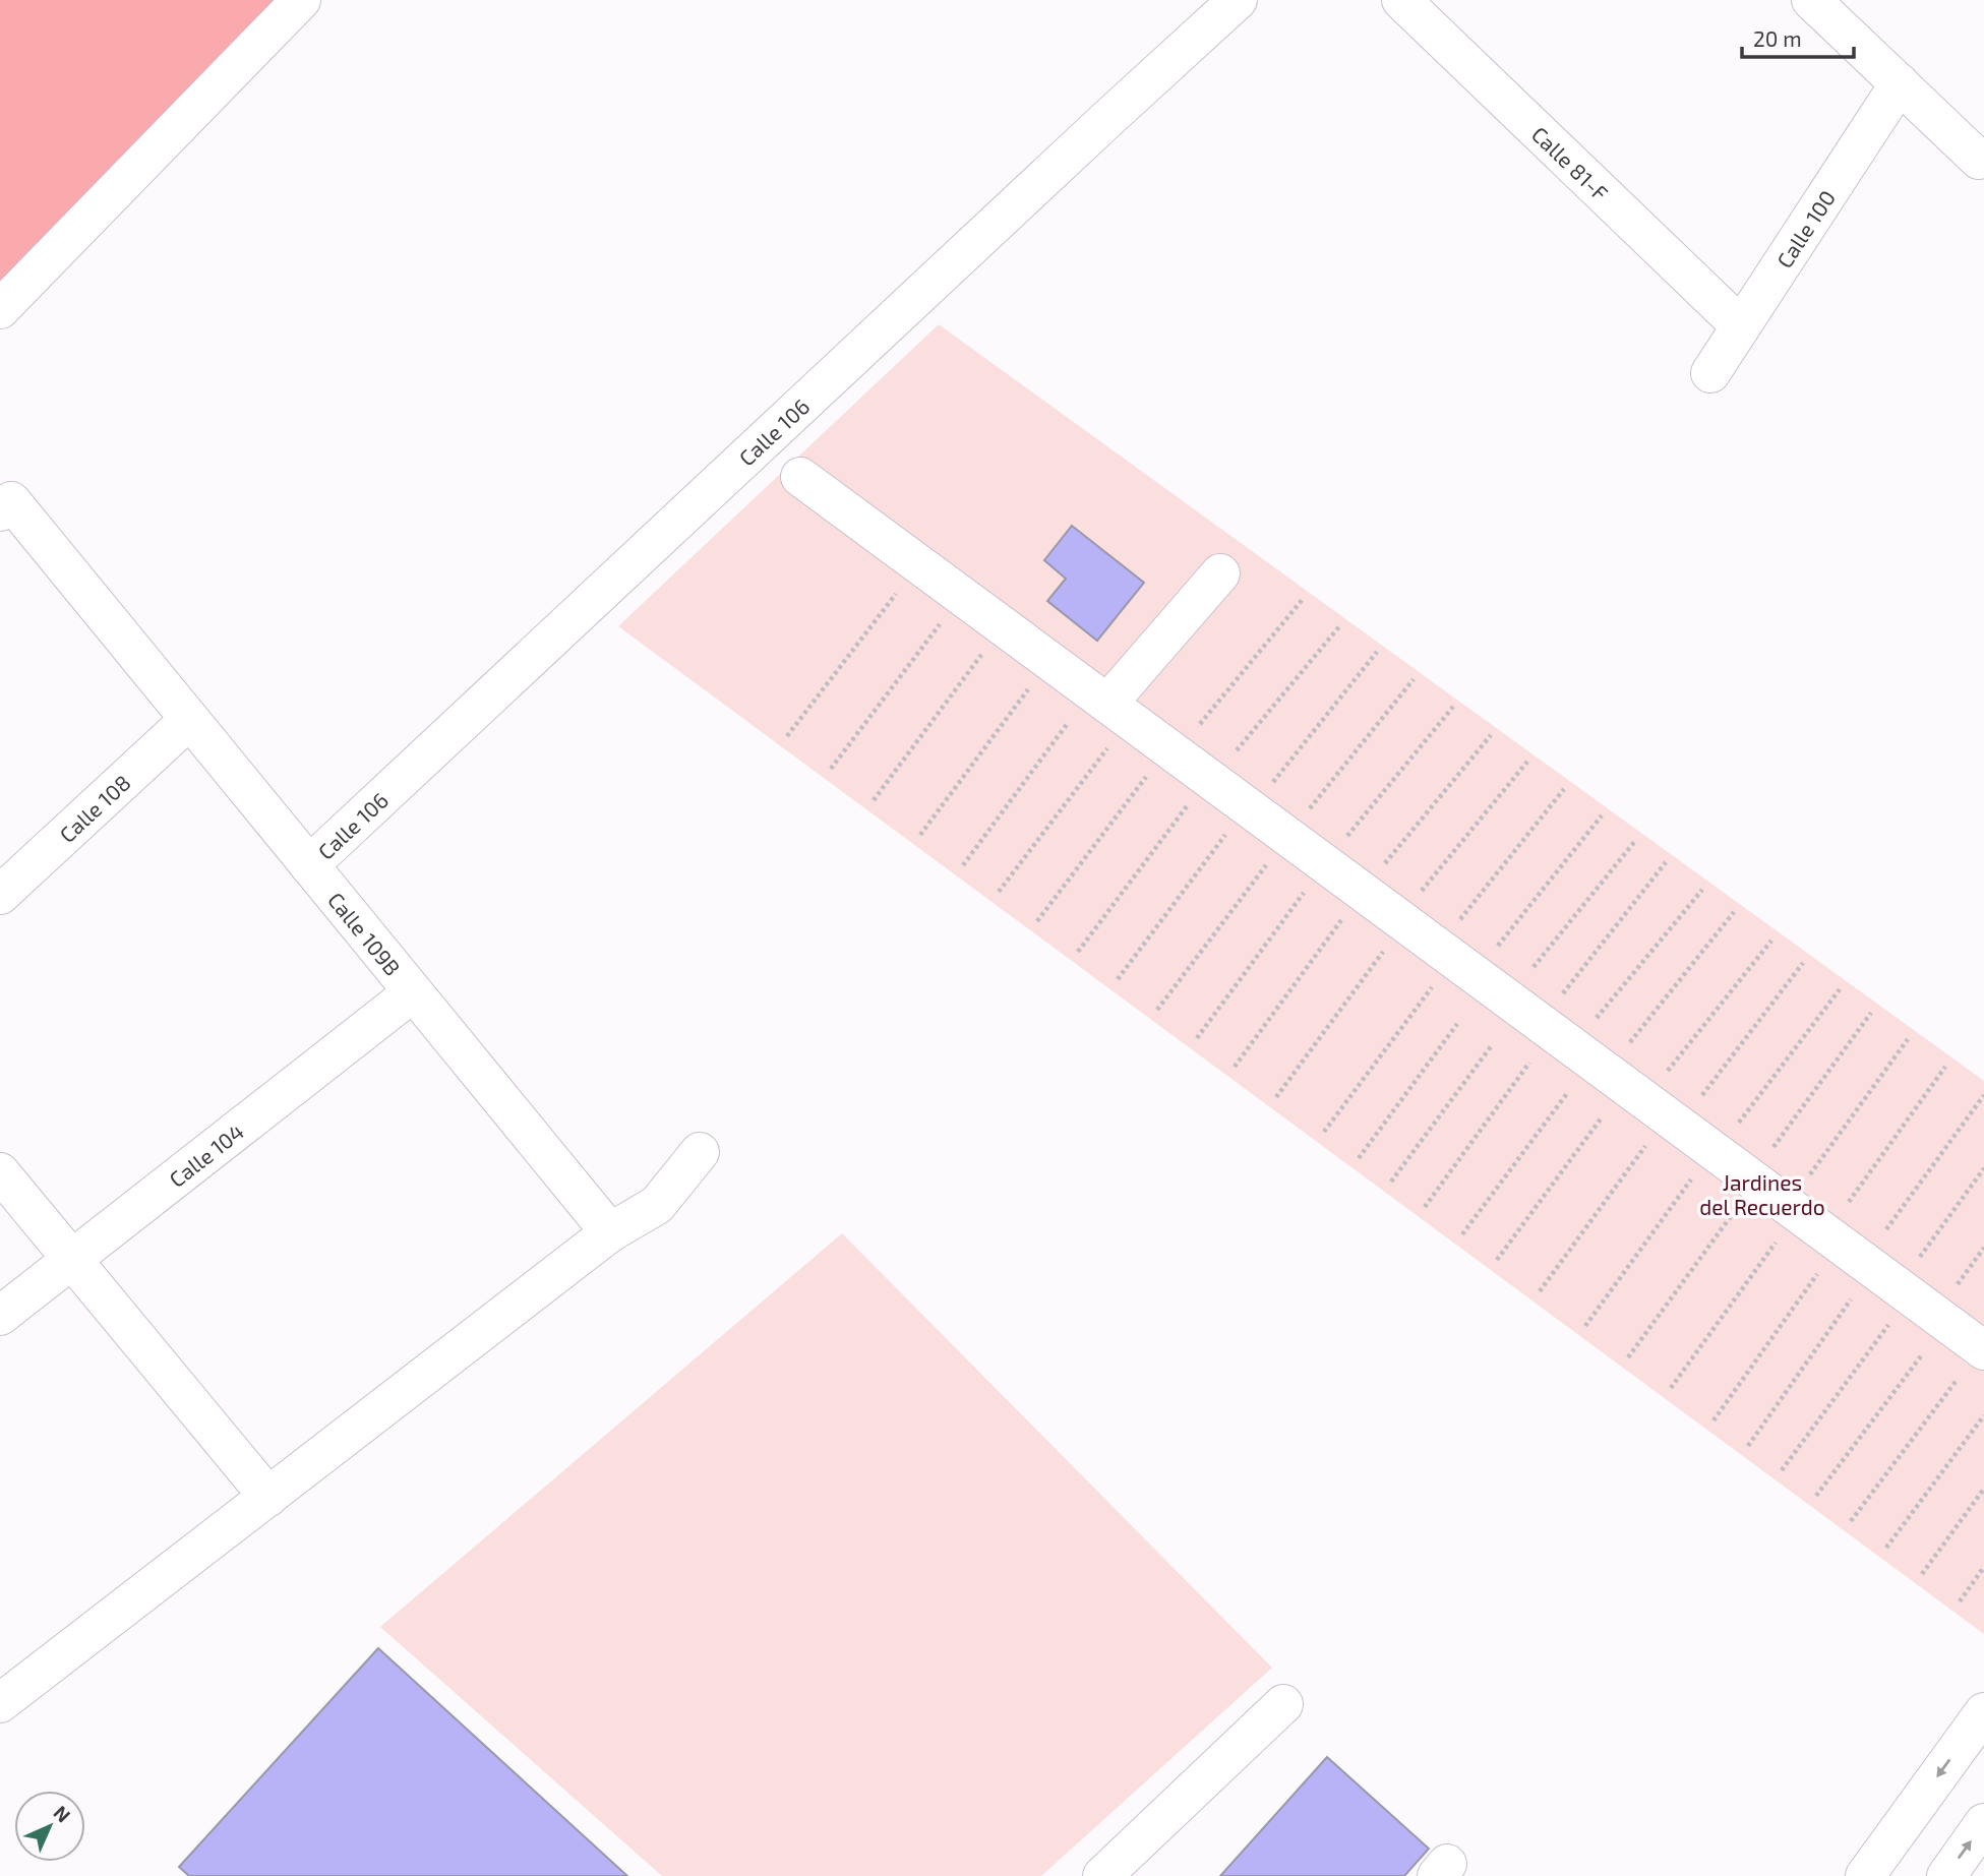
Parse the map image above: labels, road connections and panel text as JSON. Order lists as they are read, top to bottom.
{
  "streets": {
    "street": [
      "Calle 81-F",
      "Calle 100",
      "Calle 106",
      "Calle 108",
      "Calle 109B",
      "Calle 104"
    ]
  },
  "crossings": [
    ["Calle 81-F", "Calle 100"],
    ["Calle 106", "Calle 109B"],
    ["Calle 108", "Calle 109B"],
    ["Calle 109B", "Calle 104"]
  ],
  "parks": ["Jardines del Recuerdo"],
  "scale_bar": "20 m",
  "north": "top right"
}
